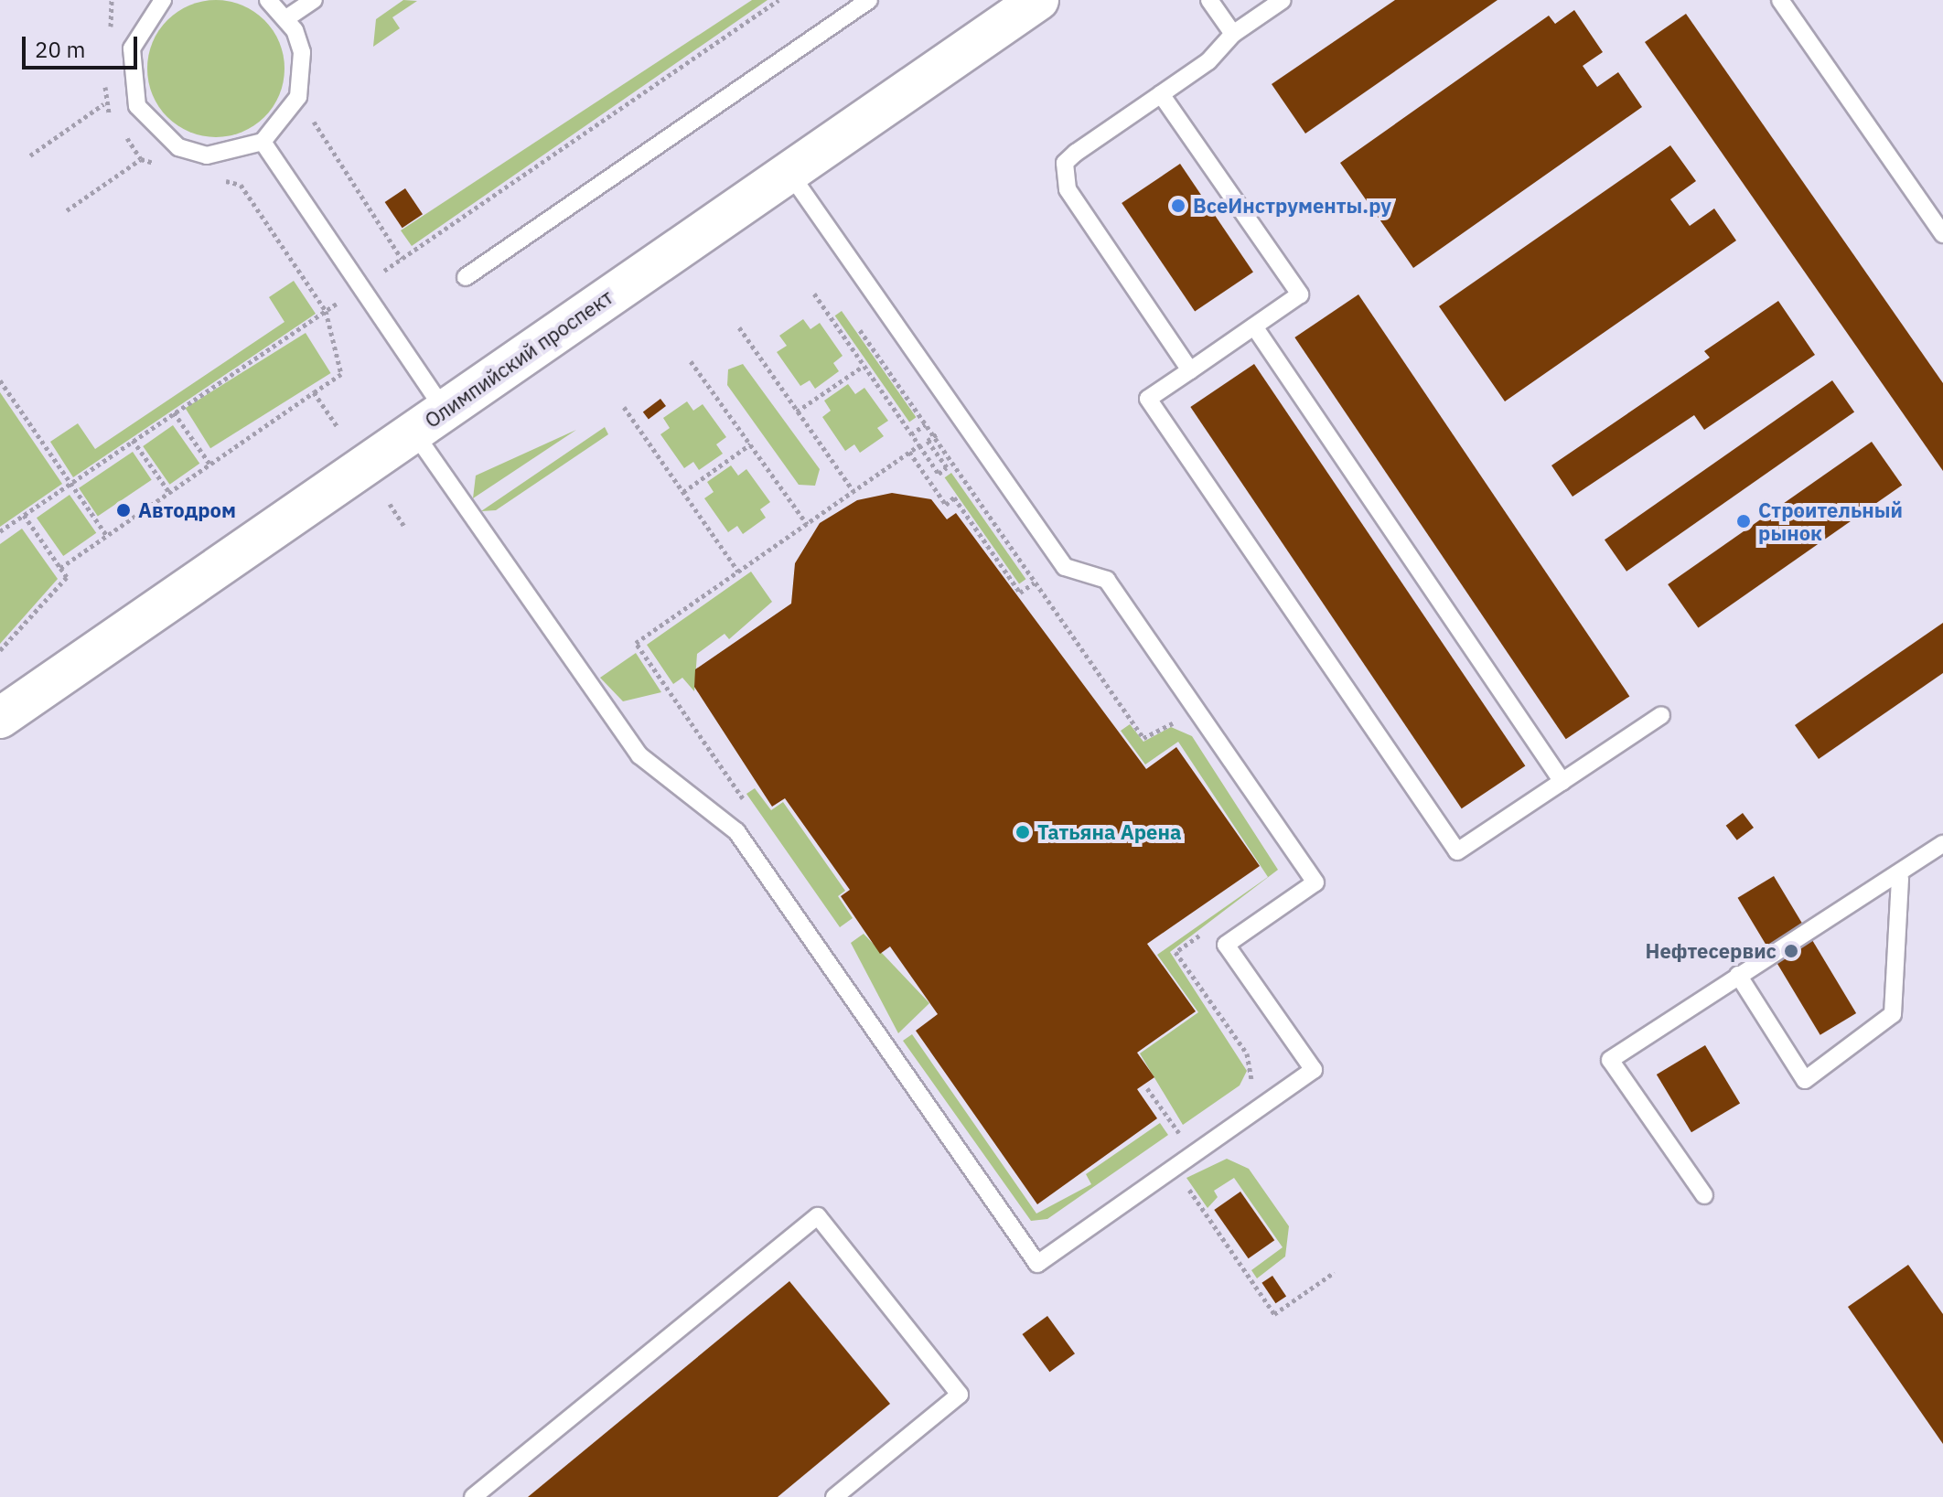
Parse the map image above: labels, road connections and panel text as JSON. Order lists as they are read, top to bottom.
{
  "streets": {
    "street": ["Олимпийский проспект"]
  },
  "places": [
    "ВсеИнструменты.ру",
    "Автодром",
    "Строительный рынок",
    "Татьяна Арена",
    "Нефтесервис"
  ],
  "scale_bar": "20 m"
}
